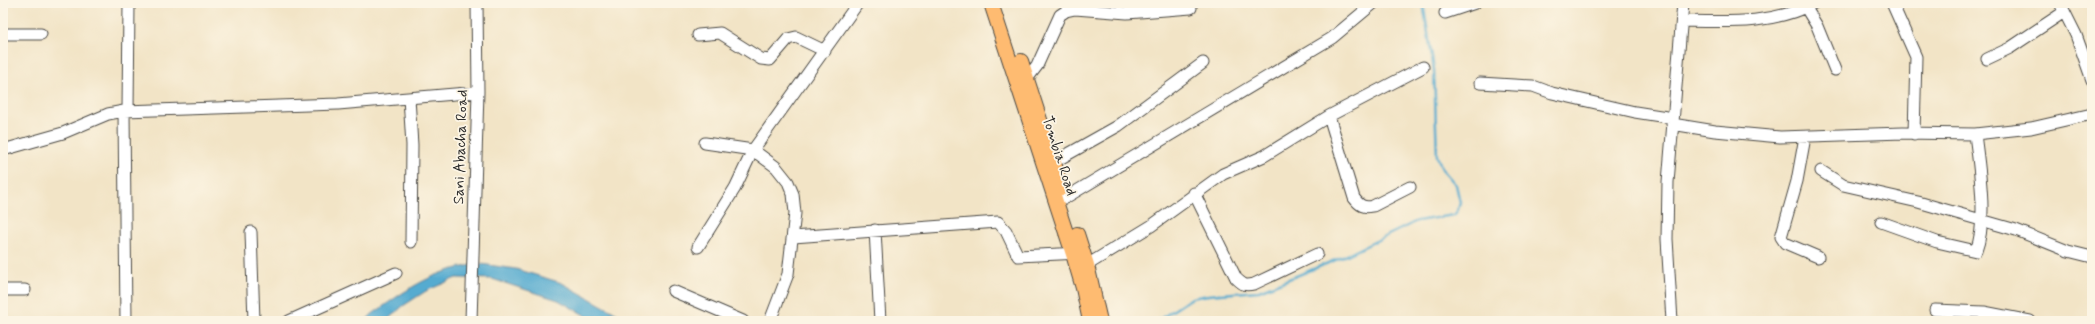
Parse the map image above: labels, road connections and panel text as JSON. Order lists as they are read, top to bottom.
{
  "streets": {
    "main road": ["Tombia Road"],
    "street": ["Sani Abacha Road"]
  }
}
